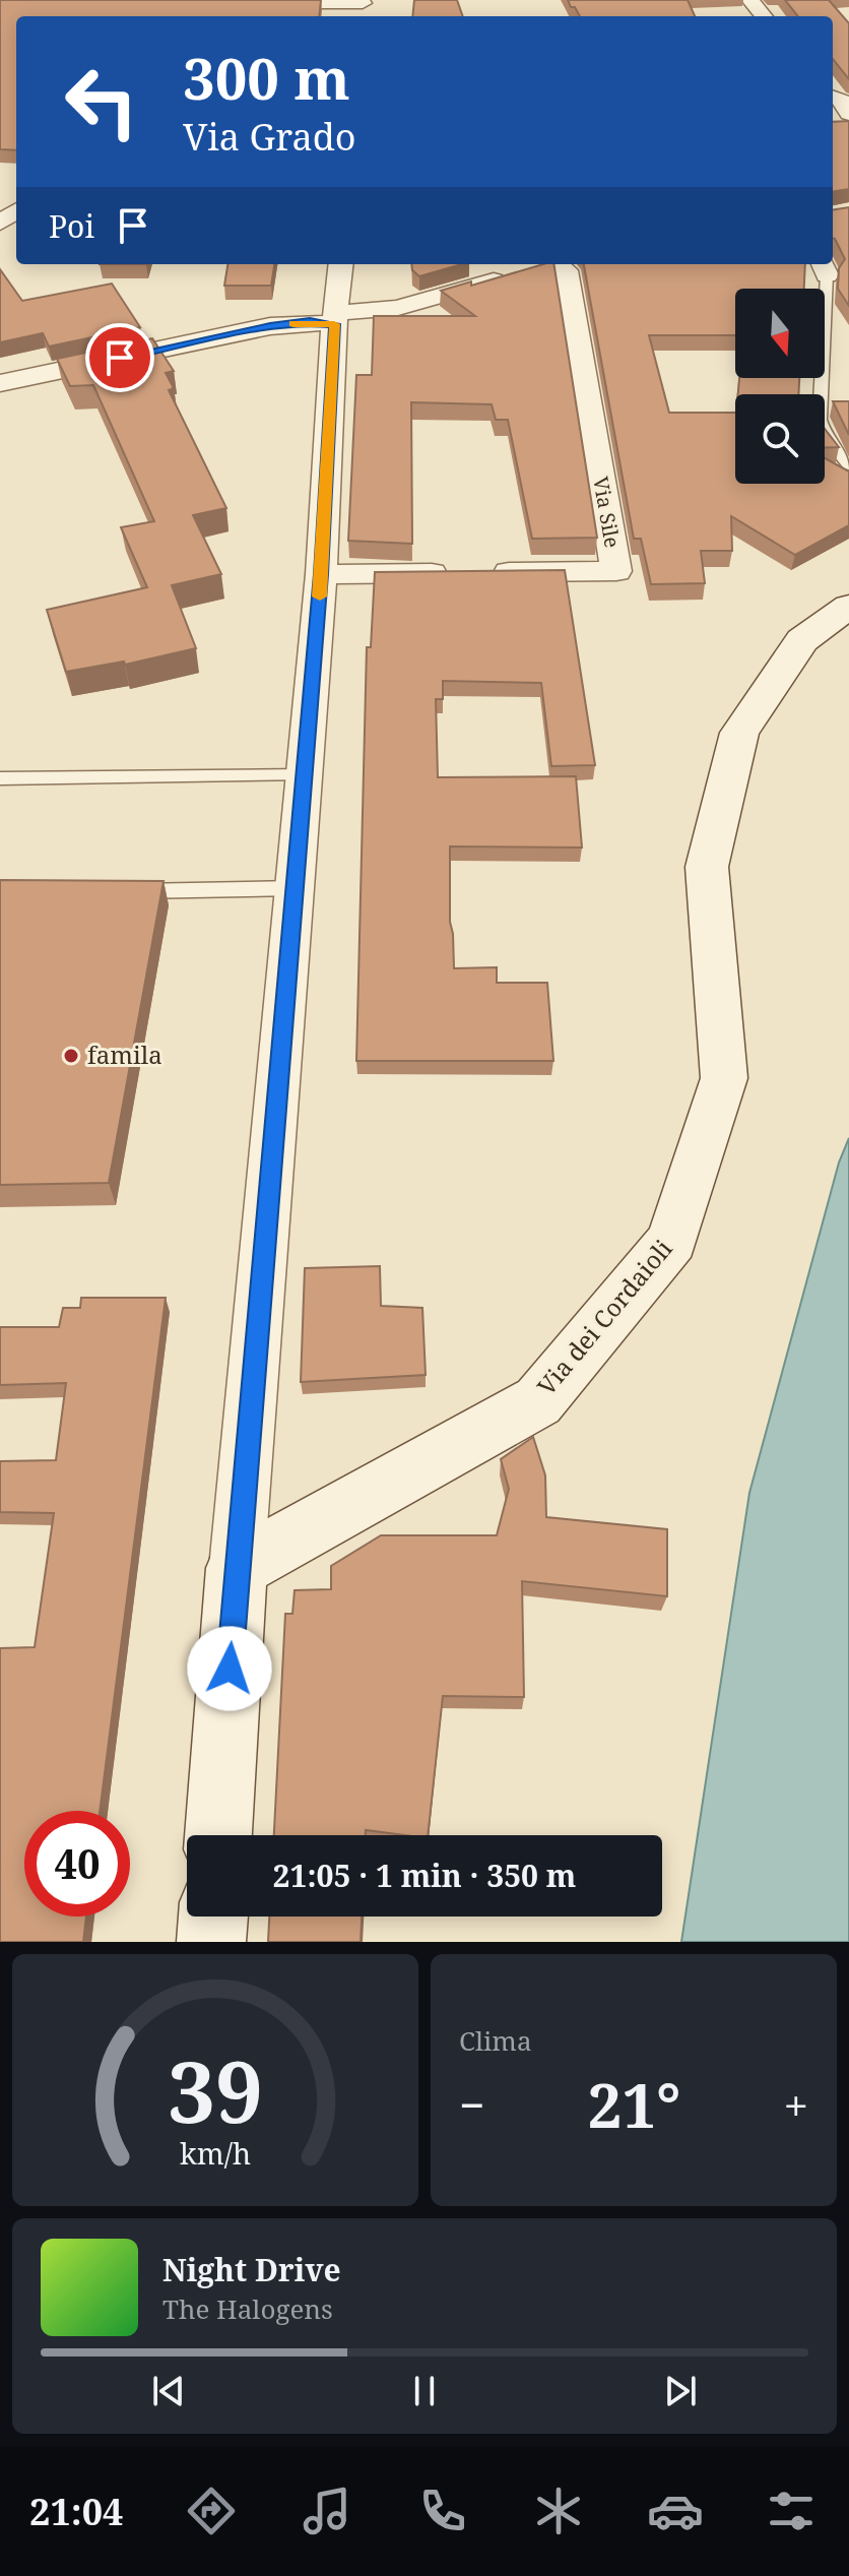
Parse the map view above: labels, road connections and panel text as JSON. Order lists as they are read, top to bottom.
{
  "streets": {
    "street": ["Via Sile", "Via dei Cordaioli"]
  },
  "places": ["famila"],
  "north": "bottom",
  "page": {
    "turn": ["300 m", "Via Grado"],
    "then": "Poi",
    "limit": "40",
    "trip": "21:05 · 1 min · 350 m",
    "tile": "Clima",
    "heat": ["−", "21°", "+"],
    "song": ["Night Drive", "The Halogens"],
    "tabs": "21:04",
    "gauge": ["39", "km/h"]
  }
}
